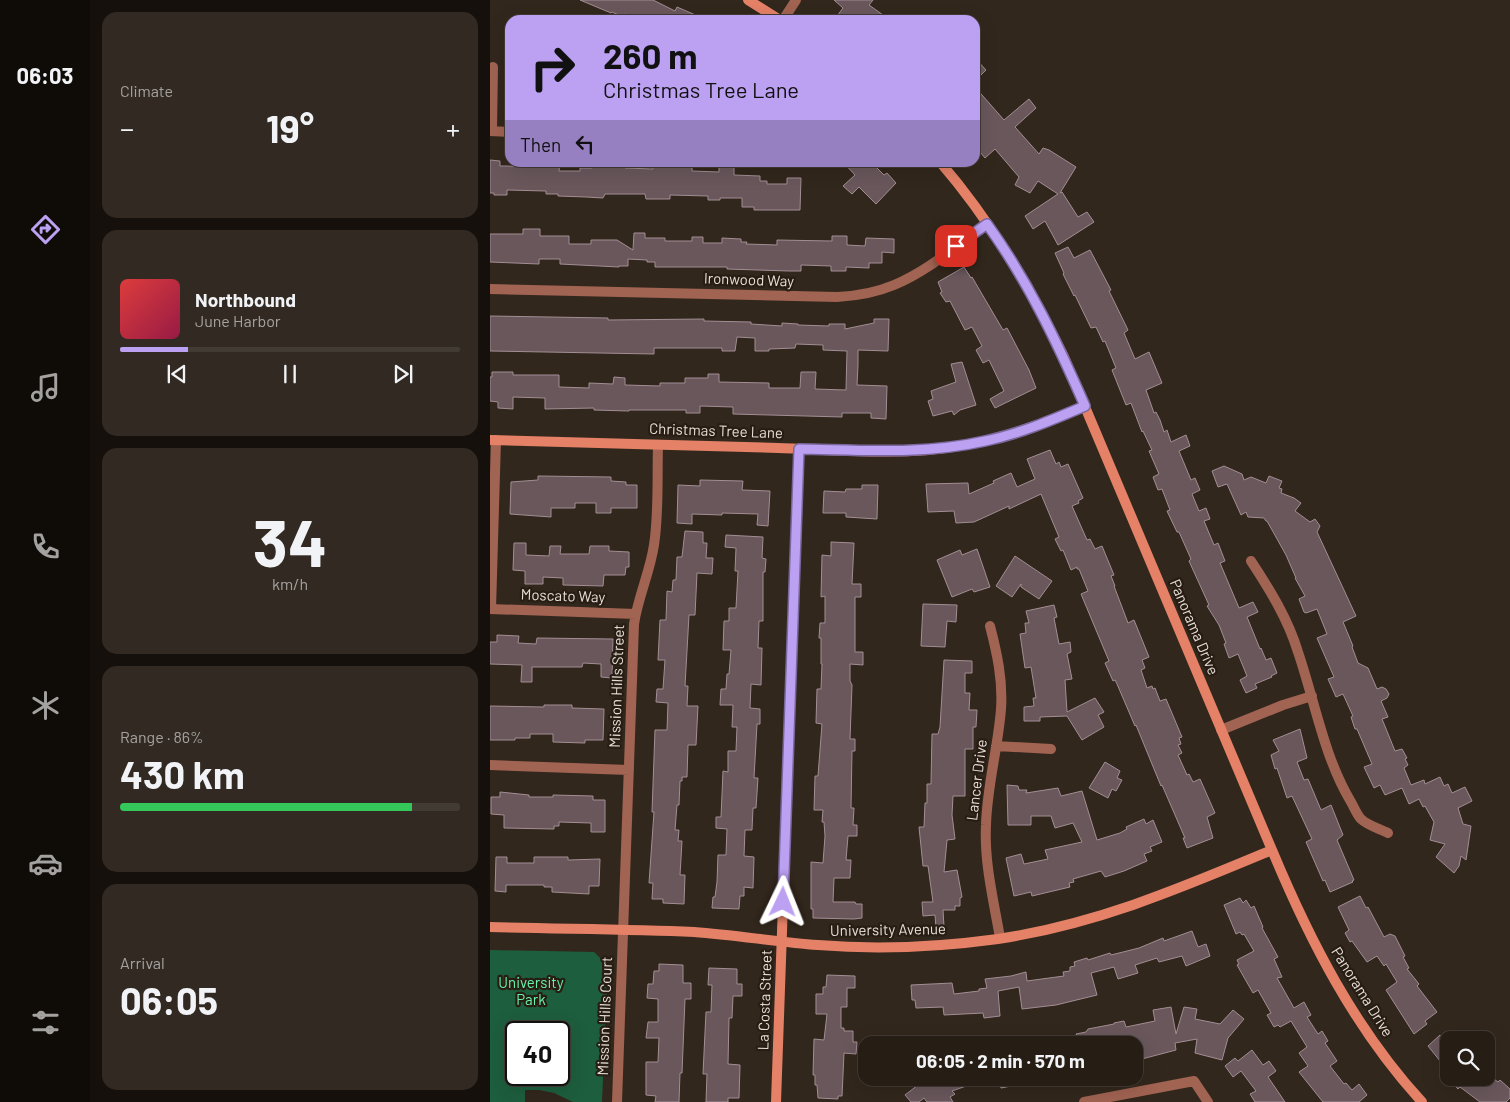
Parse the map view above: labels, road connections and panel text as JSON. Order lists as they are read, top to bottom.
{
  "streets": {
    "street": [
      "Ironwood Way",
      "Christmas Tree Lane",
      "Moscato Way",
      "Panorama Drive",
      "Mission Hills Street",
      "Lancer Drive",
      "University Avenue",
      "La Costa Street",
      "Mission Hills Court"
    ]
  },
  "crossings": [
    ["Ironwood Way", "Panorama Drive"],
    ["Christmas Tree Lane", "Panorama Drive"],
    ["Christmas Tree Lane", "Mission Hills Street"],
    ["Christmas Tree Lane", "La Costa Street"],
    ["Moscato Way", "Mission Hills Street"],
    ["Panorama Drive", "University Avenue"],
    ["Mission Hills Street", "University Avenue"],
    ["Mission Hills Street", "Mission Hills Court"],
    ["Lancer Drive", "University Avenue"],
    ["University Avenue", "La Costa Street"],
    ["University Avenue", "Mission Hills Court"]
  ],
  "parks": ["University Park"],
  "page": {
    "tabs": "06:03",
    "tile": [
      "Climate",
      ["34", "km/h"],
      ["Range · 86%", "430 km"],
      ["Arrival", "06:05"]
    ],
    "turn": ["260 m", "Christmas Tree Lane"],
    "heat": ["−", "19°", "+"],
    "then": "Then",
    "song": ["Northbound", "June Harbor"],
    "limit": "40",
    "trip": "06:05 · 2 min · 570 m"
  }
}
